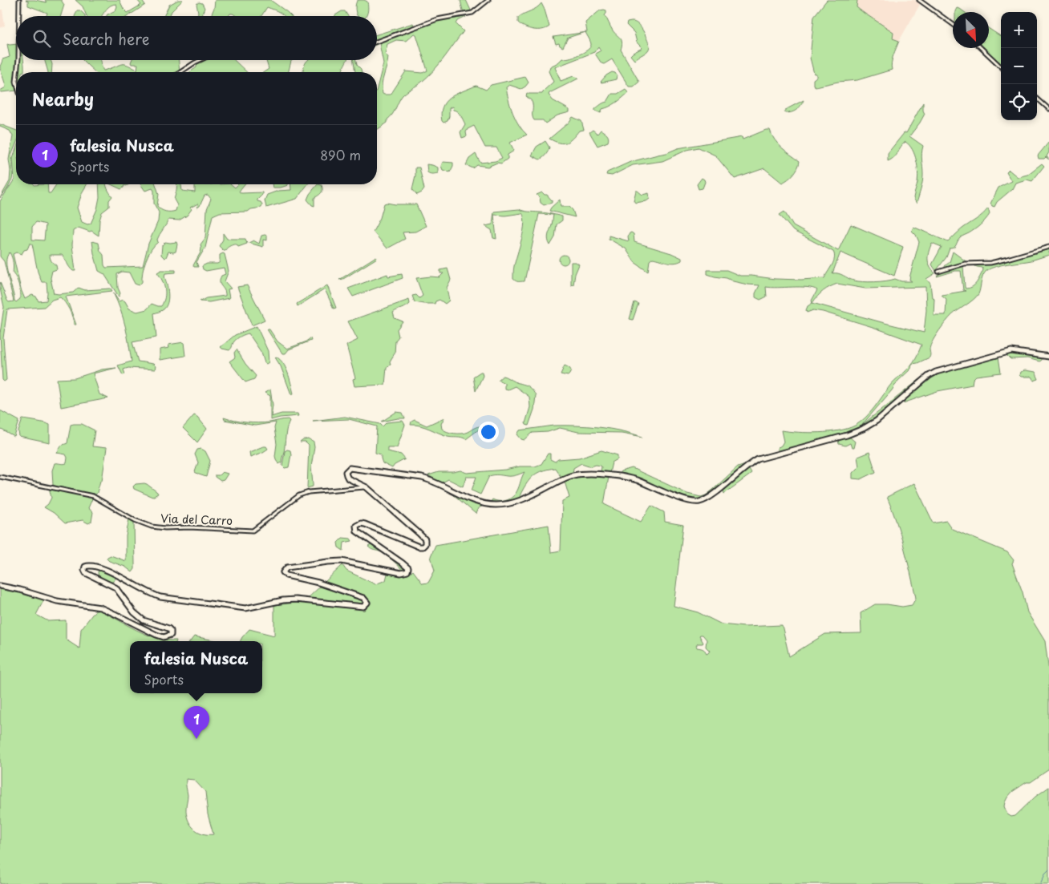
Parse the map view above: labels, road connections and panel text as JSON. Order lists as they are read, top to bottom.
{
  "streets": {
    "street": ["Via del Carro"]
  },
  "north": "bottom right",
  "page": {
    "map_buttons": ["+", "−"],
    "search": "Search here",
    "heading": "Nearby",
    "list": [
      {
        "mark": "1",
        "name": "falesia Nusca",
        "note": "Sports",
        "value": "890 m"
      }
    ],
    "popup": ["falesia Nusca", "Sports"],
    "pins": "1"
  }
}
